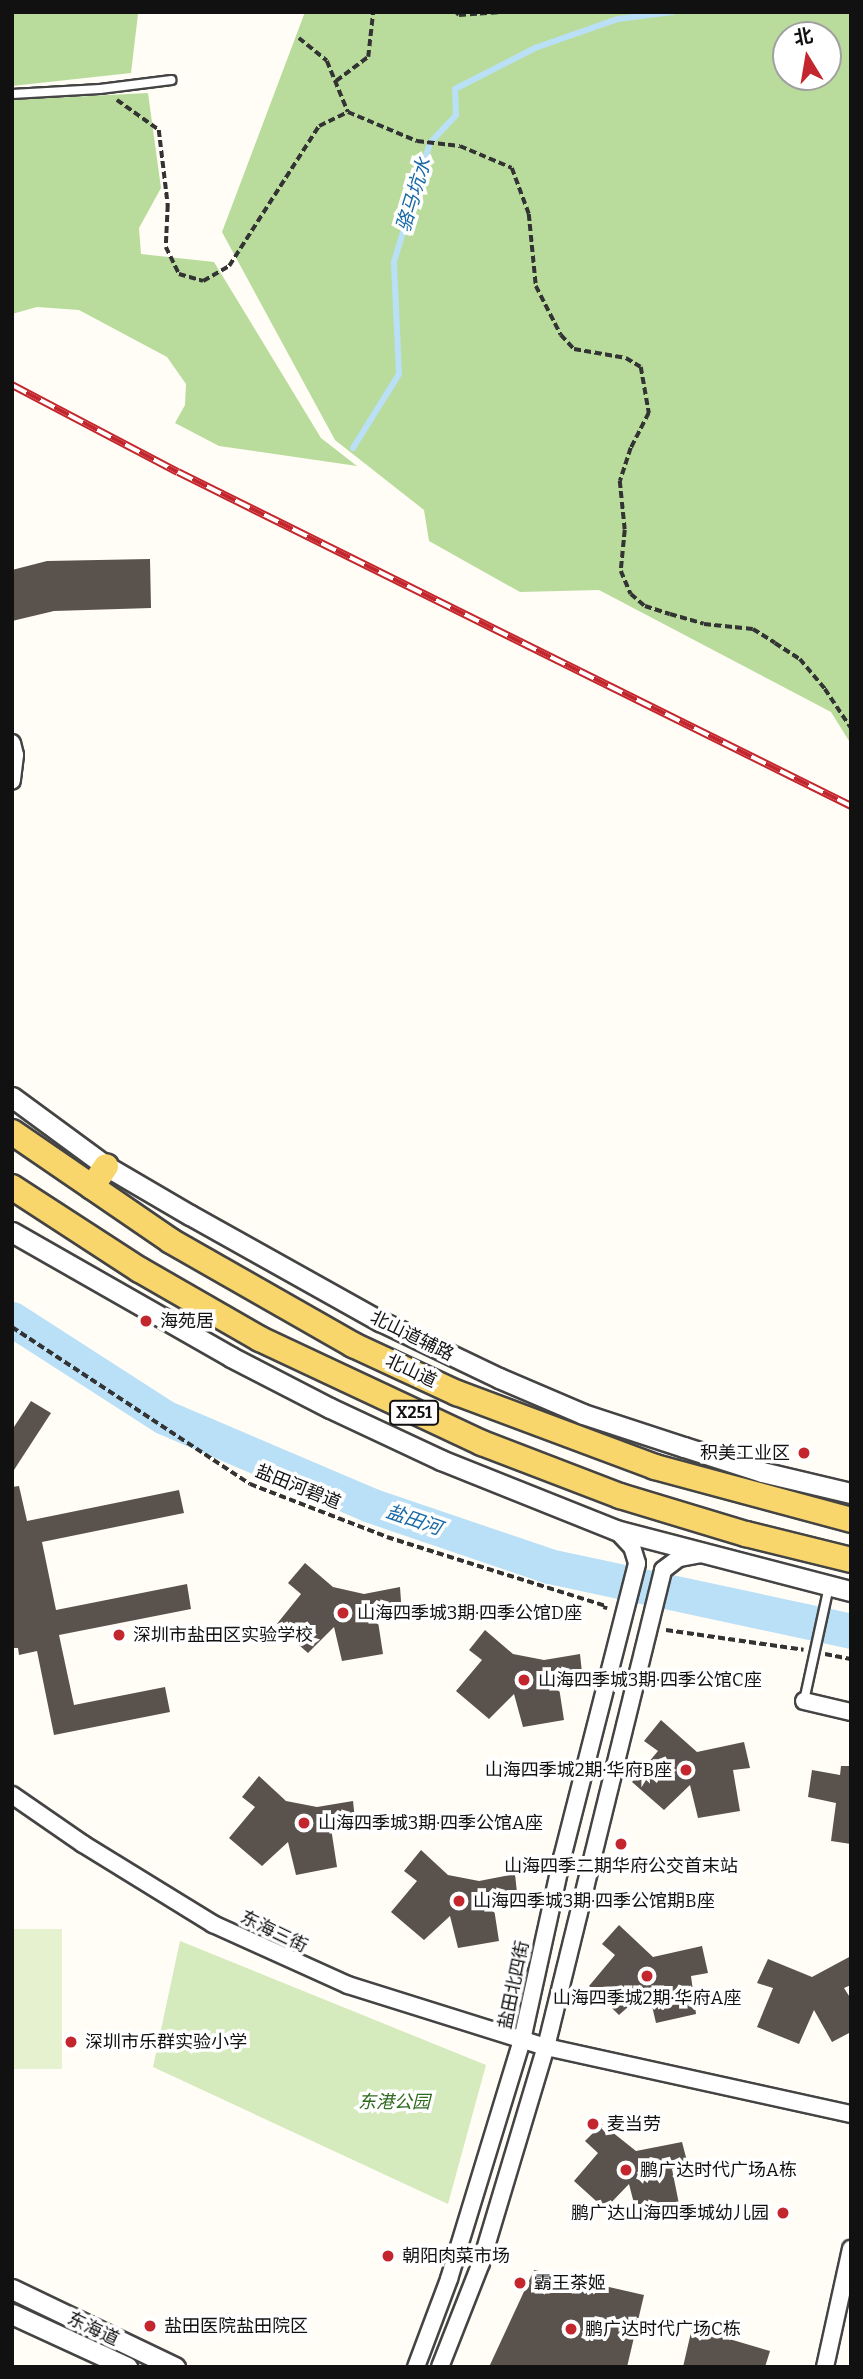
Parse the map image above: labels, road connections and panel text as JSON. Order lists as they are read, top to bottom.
{
  "streets": {
    "main road": ["北山道", "X251"],
    "street": [
      "北山道辅路",
      "东海三街",
      "盐田北四街",
      "东海道"
    ],
    "path": ["盐田河碧道"]
  },
  "crossings": [
    ["东海三街", "盐田北四街"]
  ],
  "water": ["骆马坑水", "盐田河"],
  "parks": ["东港公园"],
  "places": [
    "海苑居",
    "积美工业区",
    "山海四季城3期·四季公馆D座",
    "深圳市盐田区实验学校",
    "山海四季城3期·四季公馆C座",
    "山海四季城2期·华府B座",
    "山海四季城3期·四季公馆A座",
    "山海四季二期华府公交首末站",
    "山海四季城3期·四季公馆期B座",
    "山海四季城2期·华府A座",
    "深圳市乐群实验小学",
    "麦当劳",
    "鹏广达时代广场A栋",
    "鹏广达山海四季城幼儿园",
    "朝阳肉菜市场",
    "霸王茶姬",
    "盐田医院盐田院区",
    "鹏广达时代广场C栋"
  ],
  "north": "top"
}
